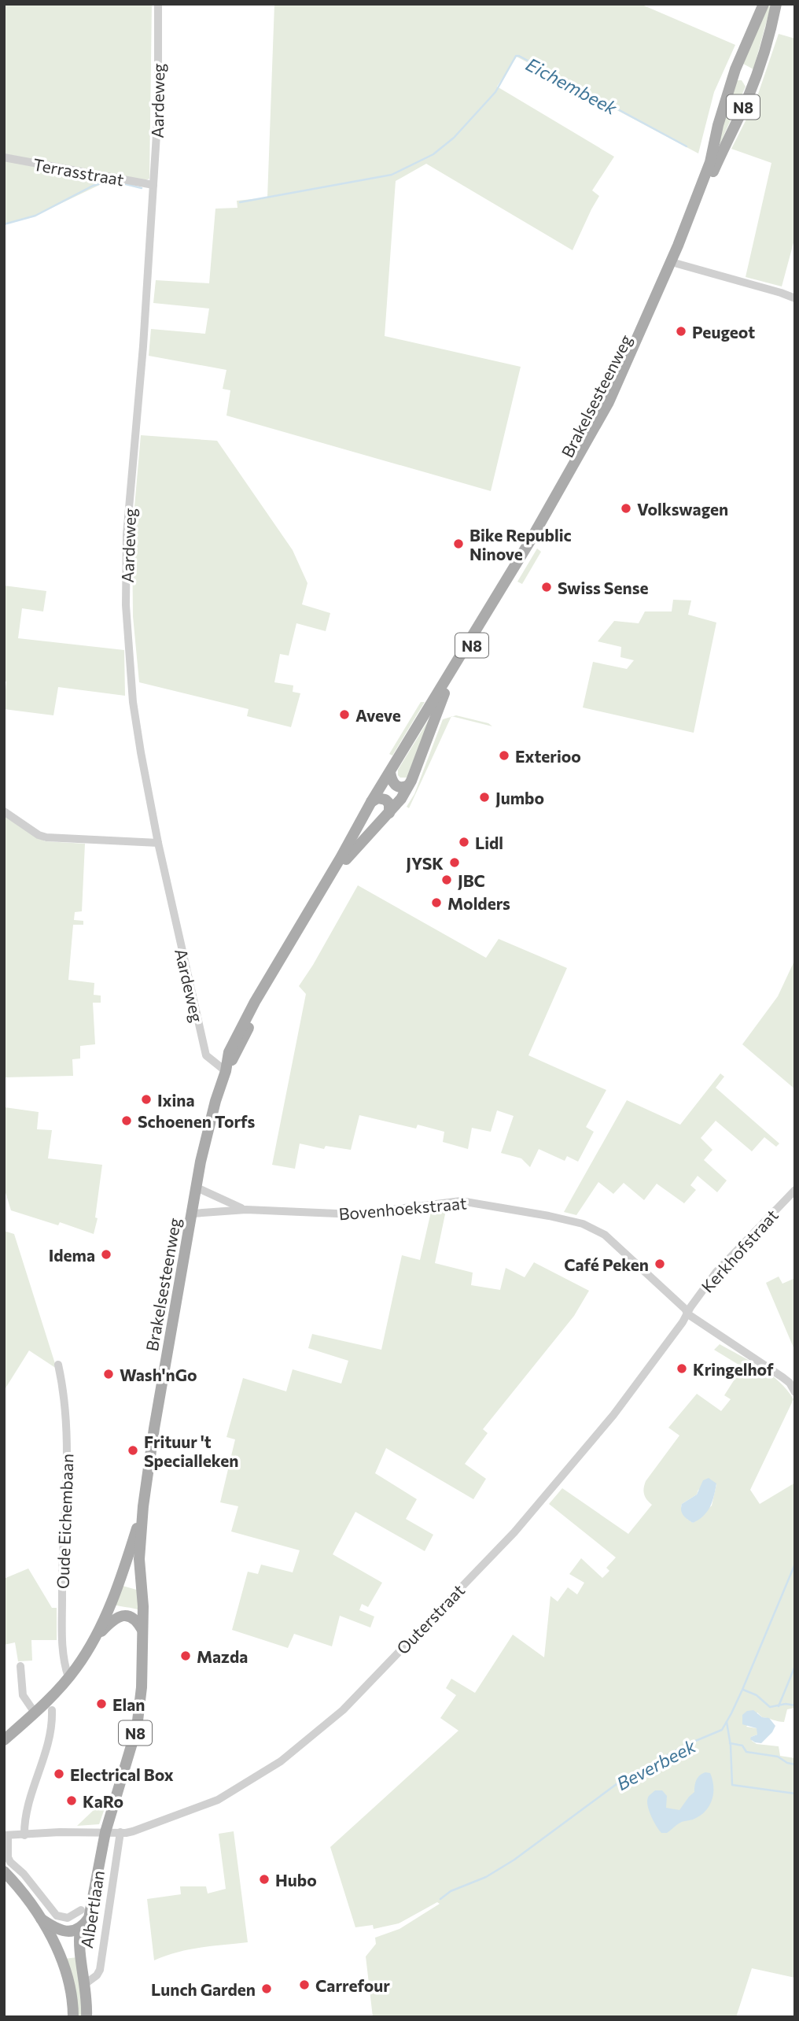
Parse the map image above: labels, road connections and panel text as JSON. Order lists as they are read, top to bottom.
{
  "streets": {
    "main road": ["N8", "Brakelsesteenweg", "Albertlaan"],
    "street": [
      "Aardeweg",
      "Terrasstraat",
      "Bovenhoekstraat",
      "Kerkhofstraat",
      "Oude Eichembaan",
      "Outerstraat"
    ]
  },
  "crossings": [
    ["Aardeweg", "Terrasstraat"],
    ["Aardeweg", "Brakelsesteenweg"],
    ["N8", "Brakelsesteenweg"],
    ["N8", "Oude Eichembaan"],
    ["Brakelsesteenweg", "Bovenhoekstraat"],
    ["Brakelsesteenweg", "Outerstraat"],
    ["Brakelsesteenweg", "Albertlaan"],
    ["Bovenhoekstraat", "Kerkhofstraat"],
    ["Bovenhoekstraat", "Outerstraat"],
    ["Kerkhofstraat", "Outerstraat"],
    ["Outerstraat", "Albertlaan"]
  ],
  "water": ["Eichembeek", "Beverbeek"],
  "places": [
    "Peugeot",
    "Volkswagen",
    "Bike Republic Ninove",
    "Swiss Sense",
    "Aveve",
    "Exterioo",
    "Jumbo",
    "Lidl",
    "JYSK",
    "JBC",
    "Molders",
    "Ixina",
    "Schoenen Torfs",
    "Idema",
    "Café Peken",
    "Kringelhof",
    "Wash'nGo",
    "Frituur 't Specialleken",
    "Mazda",
    "Elan",
    "Electrical Box",
    "KaRo",
    "Hubo",
    "Carrefour",
    "Lunch Garden"
  ]
}
